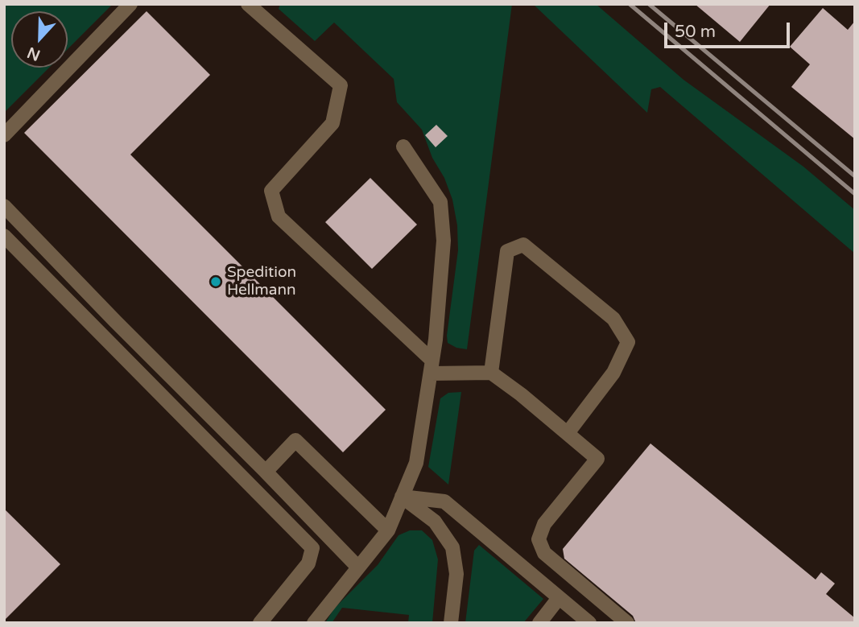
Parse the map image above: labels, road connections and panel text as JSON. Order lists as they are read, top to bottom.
{
  "places": ["Spedition Hellmann"],
  "scale_bar": "50 m",
  "north": "bottom"
}
